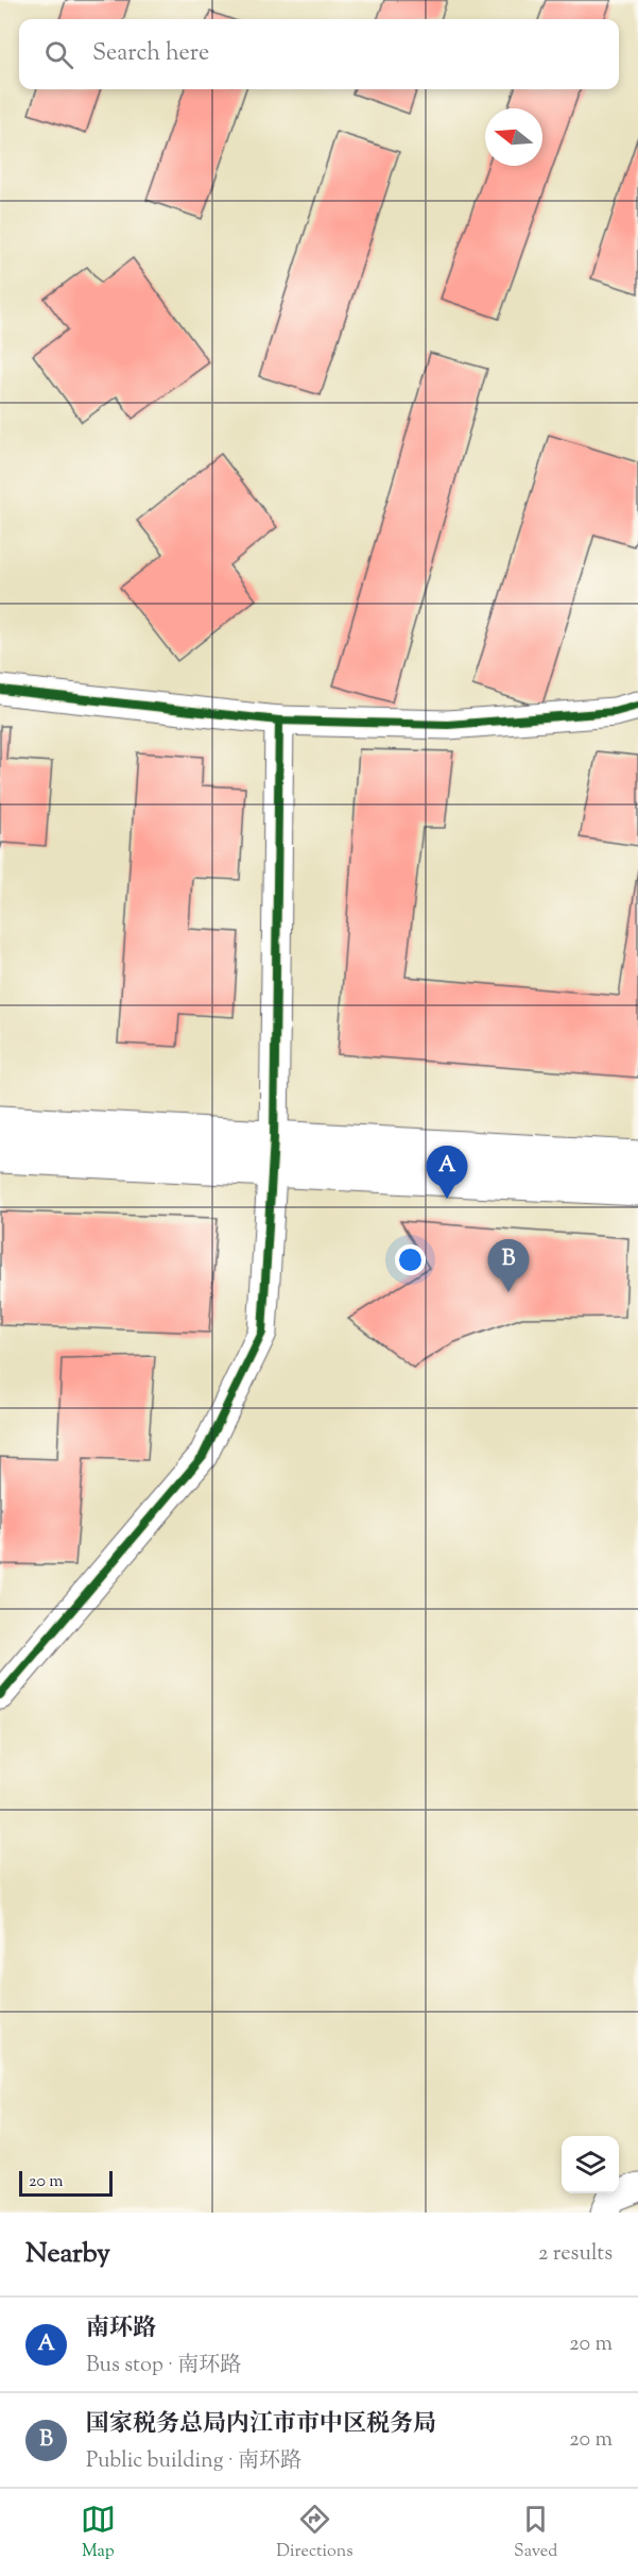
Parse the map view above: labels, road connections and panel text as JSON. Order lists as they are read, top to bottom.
{
  "scale_bar": "20 m",
  "north": "left",
  "page": {
    "search": "Search here",
    "pins": ["A", "B"],
    "scale": "20 m",
    "heading": ["Nearby", "2 results"],
    "list": [
      {
        "mark": "A",
        "name": "南环路",
        "note": "Bus stop · 南环路",
        "value": "20 m"
      },
      {
        "mark": "B",
        "name": "国家税务总局内江市市中区税务局",
        "note": "Public building · 南环路",
        "value": "20 m"
      }
    ],
    "nav": ["Map", "Directions", "Saved"]
  }
}
